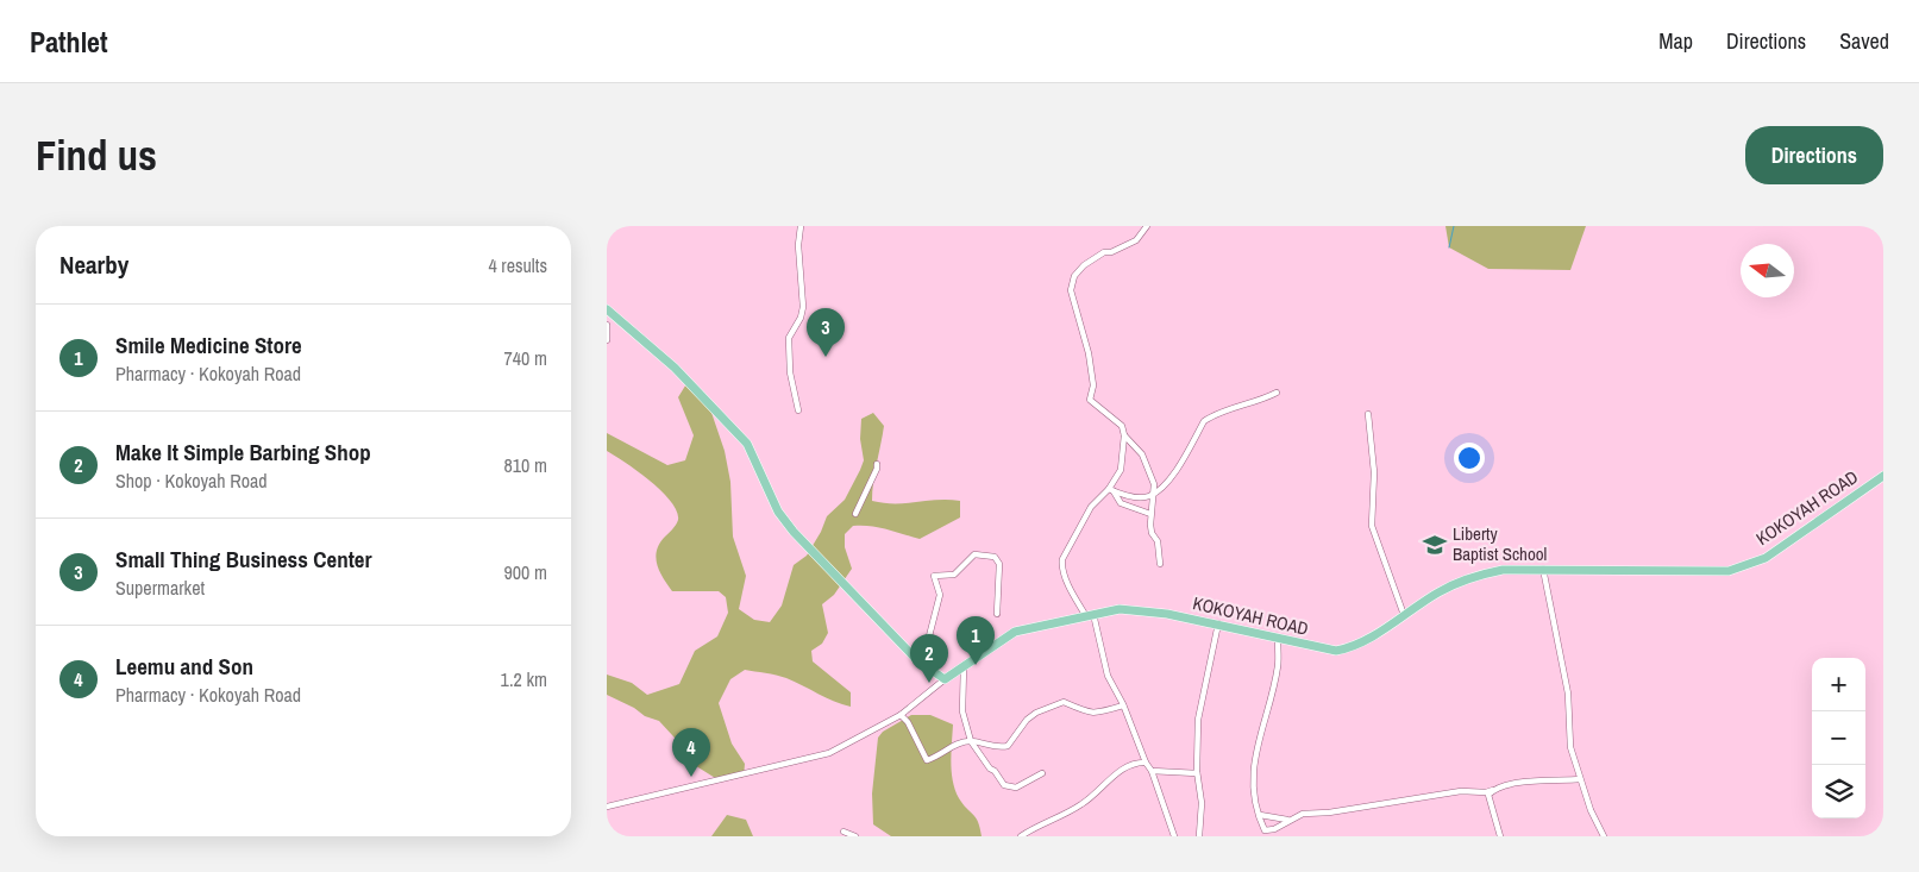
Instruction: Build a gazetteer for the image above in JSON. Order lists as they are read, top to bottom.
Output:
{
  "streets": {
    "main road": ["KOKOYAH ROAD"]
  },
  "places": {
    "school or university": ["Liberty Baptist School"]
  },
  "north": "left",
  "page": {
    "header": "Pathlet",
    "nav": ["Map", "Directions", "Saved"],
    "buttons": "Directions",
    "title": "Find us",
    "heading": ["Nearby", "4 results"],
    "list": [
      {
        "mark": "1",
        "name": "Smile Medicine Store",
        "note": "Pharmacy · Kokoyah Road",
        "value": "740 m"
      },
      {
        "mark": "2",
        "name": "Make It Simple Barbing Shop",
        "note": "Shop · Kokoyah Road",
        "value": "810 m"
      },
      {
        "mark": "3",
        "name": "Small Thing Business Center",
        "note": "Supermarket",
        "value": "900 m"
      },
      {
        "mark": "4",
        "name": "Leemu and Son",
        "note": "Pharmacy · Kokoyah Road",
        "value": "1.2 km"
      }
    ],
    "pins": [
      "3",
      "1",
      "2",
      "4"
    ],
    "map_buttons": ["+", "−"]
  }
}
